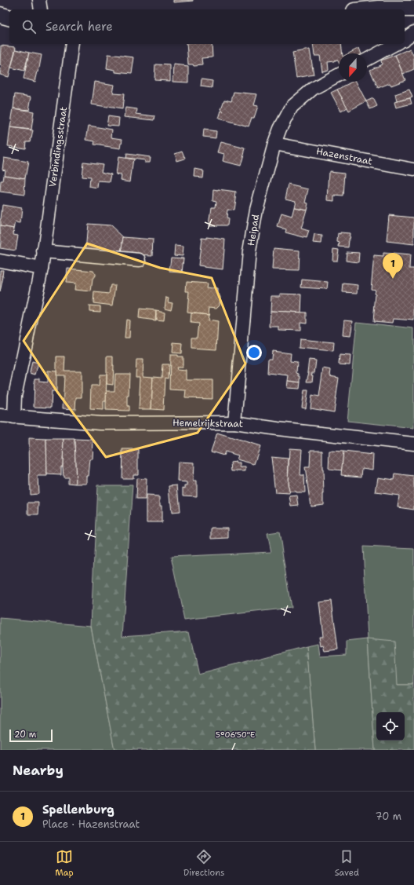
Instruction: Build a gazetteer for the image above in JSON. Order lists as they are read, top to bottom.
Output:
{
  "streets": {
    "street": [
      "Verbindingsstraat",
      "Hazenstraat",
      "Heipad",
      "Hemelrijkstraat"
    ]
  },
  "crossings": [
    ["Verbindingsstraat", "Hemelrijkstraat"],
    ["Hazenstraat", "Heipad"],
    ["Heipad", "Hemelrijkstraat"]
  ],
  "scale_bar": "20 m",
  "north": "bottom",
  "page": {
    "search": "Search here",
    "pins": "1",
    "scale": "20 m",
    "heading": "Nearby",
    "list": [
      {
        "mark": "1",
        "name": "Spellenburg",
        "note": "Place · Hazenstraat",
        "value": "70 m"
      }
    ],
    "nav": ["Map", "Directions", "Saved"]
  },
  "coordinates": ["5°06'50\"E"]
}
